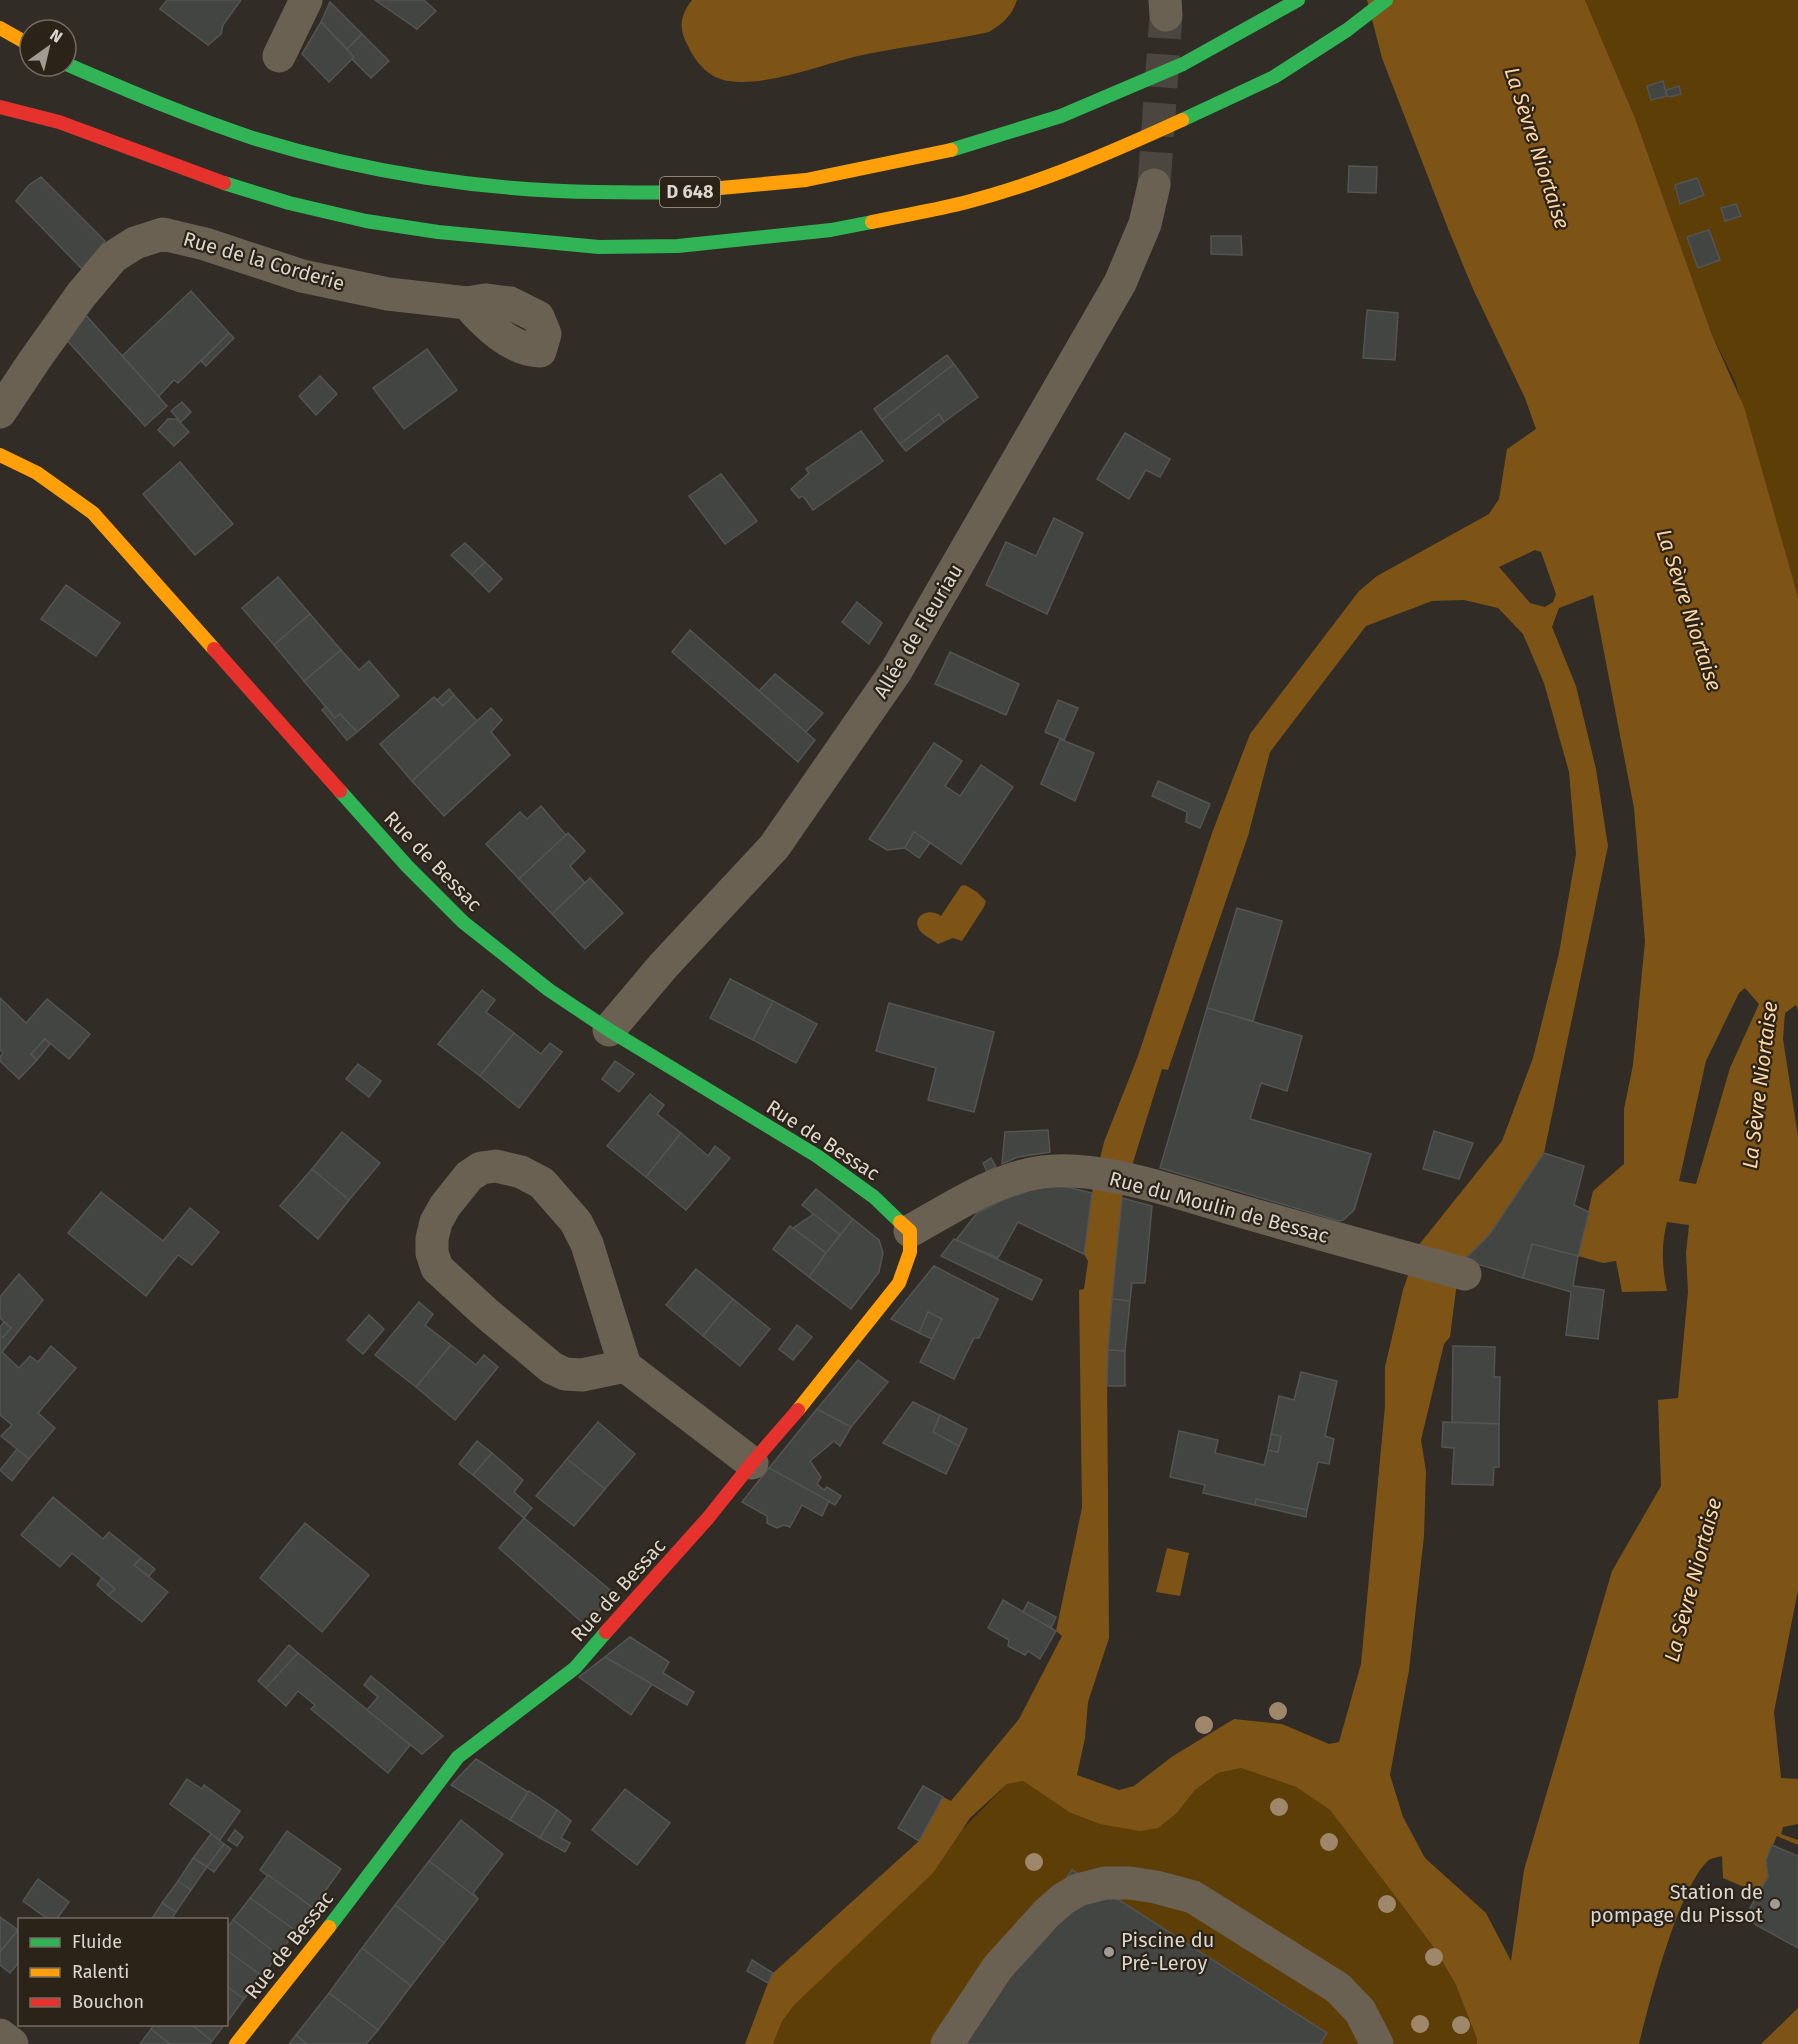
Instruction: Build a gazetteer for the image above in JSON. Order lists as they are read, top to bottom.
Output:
{
  "streets": {
    "main road": ["D 648", "Rue de Bessac"],
    "street": ["Rue de la Corderie", "Allée de Fleuriau", "Rue du Moulin de Bessac"]
  },
  "crossings": [
    ["Allée de Fleuriau", "Rue de Bessac"],
    ["Rue de Bessac", "Rue du Moulin de Bessac"]
  ],
  "water": ["La Sèvre Niortaise"],
  "places": ["Station de pompage du Pissot", "Piscine du Pré-Leroy"],
  "legend": ["Fluide", "Ralenti", "Bouchon"],
  "north": "top right"
}
